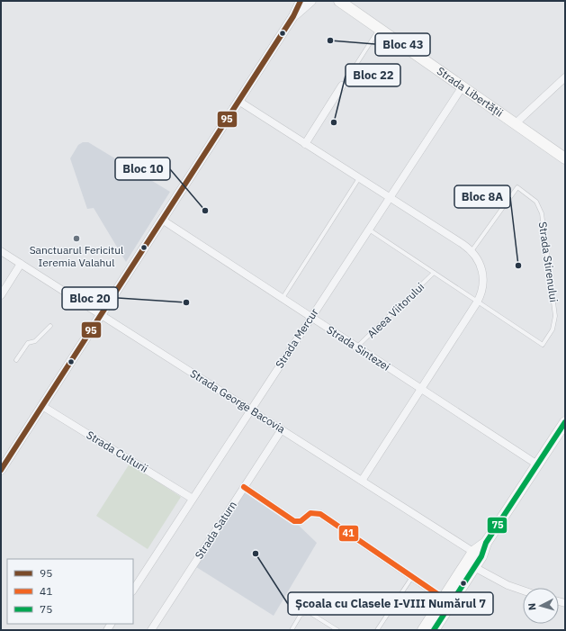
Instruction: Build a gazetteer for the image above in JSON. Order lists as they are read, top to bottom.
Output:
{
  "streets": {
    "main road": ["Strada Libertății"],
    "street": [
      "Strada Mercur",
      "Strada Sintezei",
      "Strada George Bacovia",
      "Strada Culturii",
      "Strada Saturn"
    ],
    "lane": ["Strada Stirenului", "Aleea Viitorului"]
  },
  "crossings": [
    ["Strada Libertății", "Strada Mercur"],
    ["Aleea Viitorului", "Strada Sintezei"],
    ["Strada Mercur", "Strada Sintezei"],
    ["Strada Mercur", "Strada George Bacovia"],
    ["Strada Mercur", "Strada Culturii"],
    ["Strada George Bacovia", "Strada Saturn"]
  ],
  "places": [
    "Bloc 43",
    "Bloc 22",
    "Bloc 10",
    "Sanctuarul Fericitul Ieremia Valahul",
    "Bloc 8A",
    "Bloc 20",
    "Școala cu Clasele I-VIII Numărul 7"
  ],
  "lines": ["transit line 95", "transit line 75", "transit line 41"],
  "legend": ["95", "41", "75"],
  "north": "left"
}
